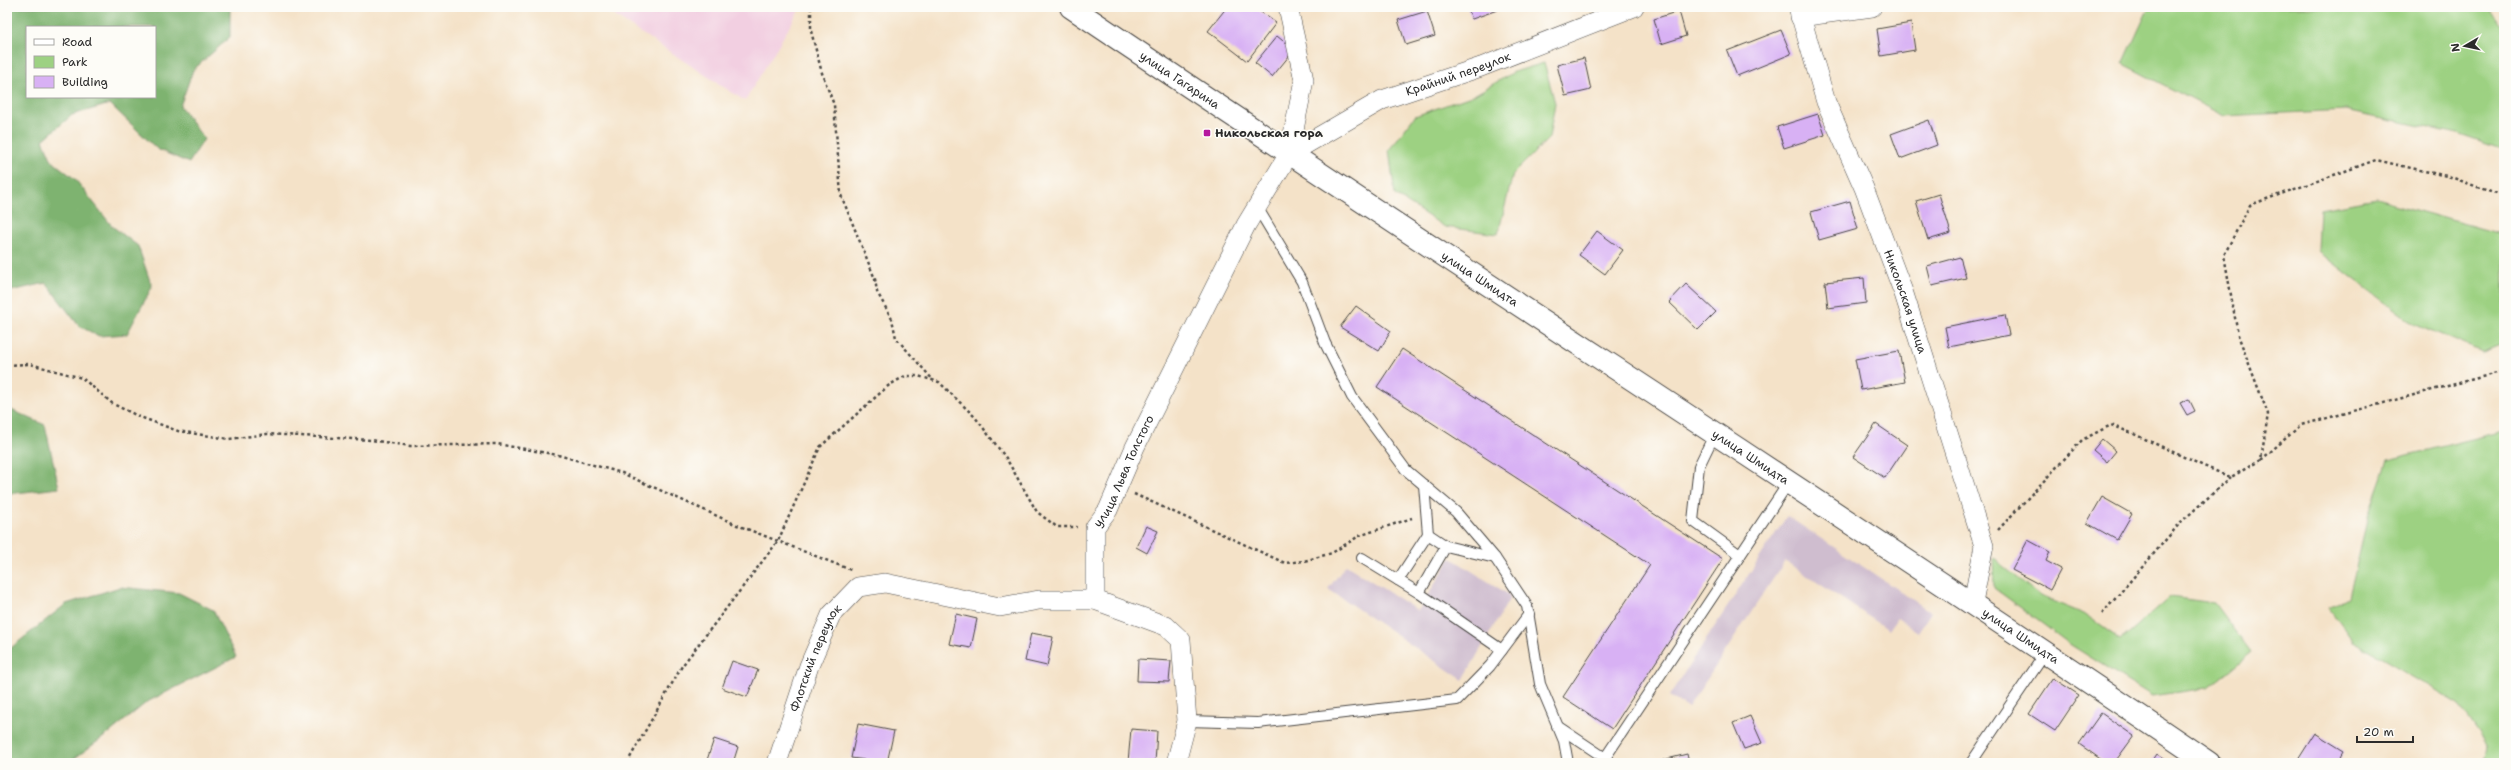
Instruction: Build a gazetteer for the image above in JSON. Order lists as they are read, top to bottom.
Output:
{
  "streets": {
    "main road": ["улица Гагарина", "улица Шмидта"],
    "street": [
      "Крайний переулок",
      "Никольская улица",
      "улица Льва Толстого",
      "Флотский переулок"
    ]
  },
  "crossings": [
    ["Крайний переулок", "улица Гагарина"],
    ["Крайний переулок", "улица Шмидта"],
    ["Крайний переулок", "улица Льва Толстого"],
    ["улица Гагарина", "улица Шмидта"],
    ["улица Гагарина", "улица Льва Толстого"],
    ["улица Шмидта", "Никольская улица"],
    ["улица Шмидта", "улица Льва Толстого"],
    ["улица Льва Толстого", "Флотский переулок"]
  ],
  "places": {
    "transit": ["Никольская гора"]
  },
  "legend": ["Road", "Park", "Building"],
  "scale_bar": "20 m",
  "north": "left"
}
